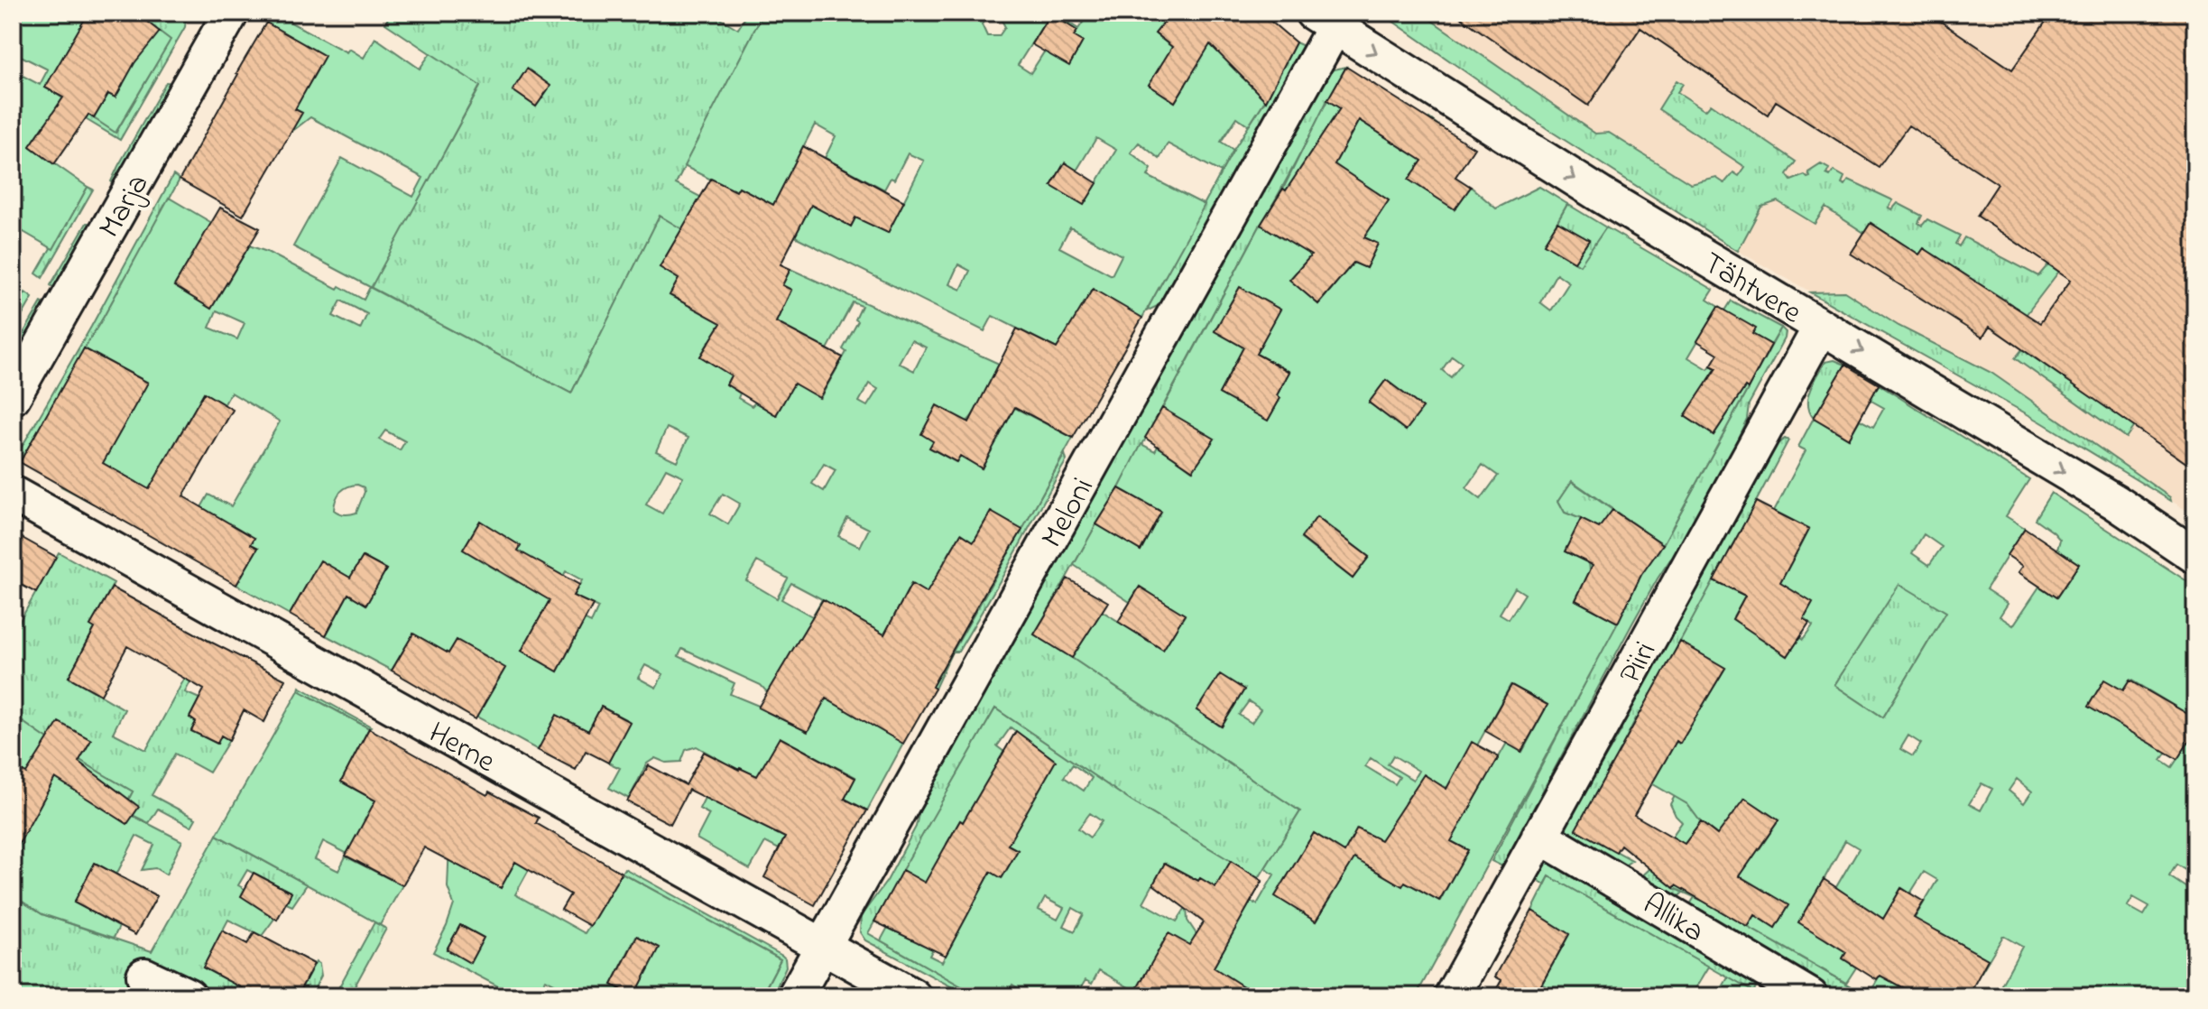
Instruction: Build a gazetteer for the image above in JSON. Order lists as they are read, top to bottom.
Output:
{
  "streets": {
    "street": [
      "Marja",
      "Tähtvere",
      "Meloni",
      "Piiri",
      "Herne",
      "Allika"
    ]
  },
  "crossings": [
    ["Tähtvere", "Meloni"],
    ["Tähtvere", "Piiri"],
    ["Meloni", "Herne"],
    ["Piiri", "Allika"]
  ],
  "one_way": ["Tähtvere"]
}
